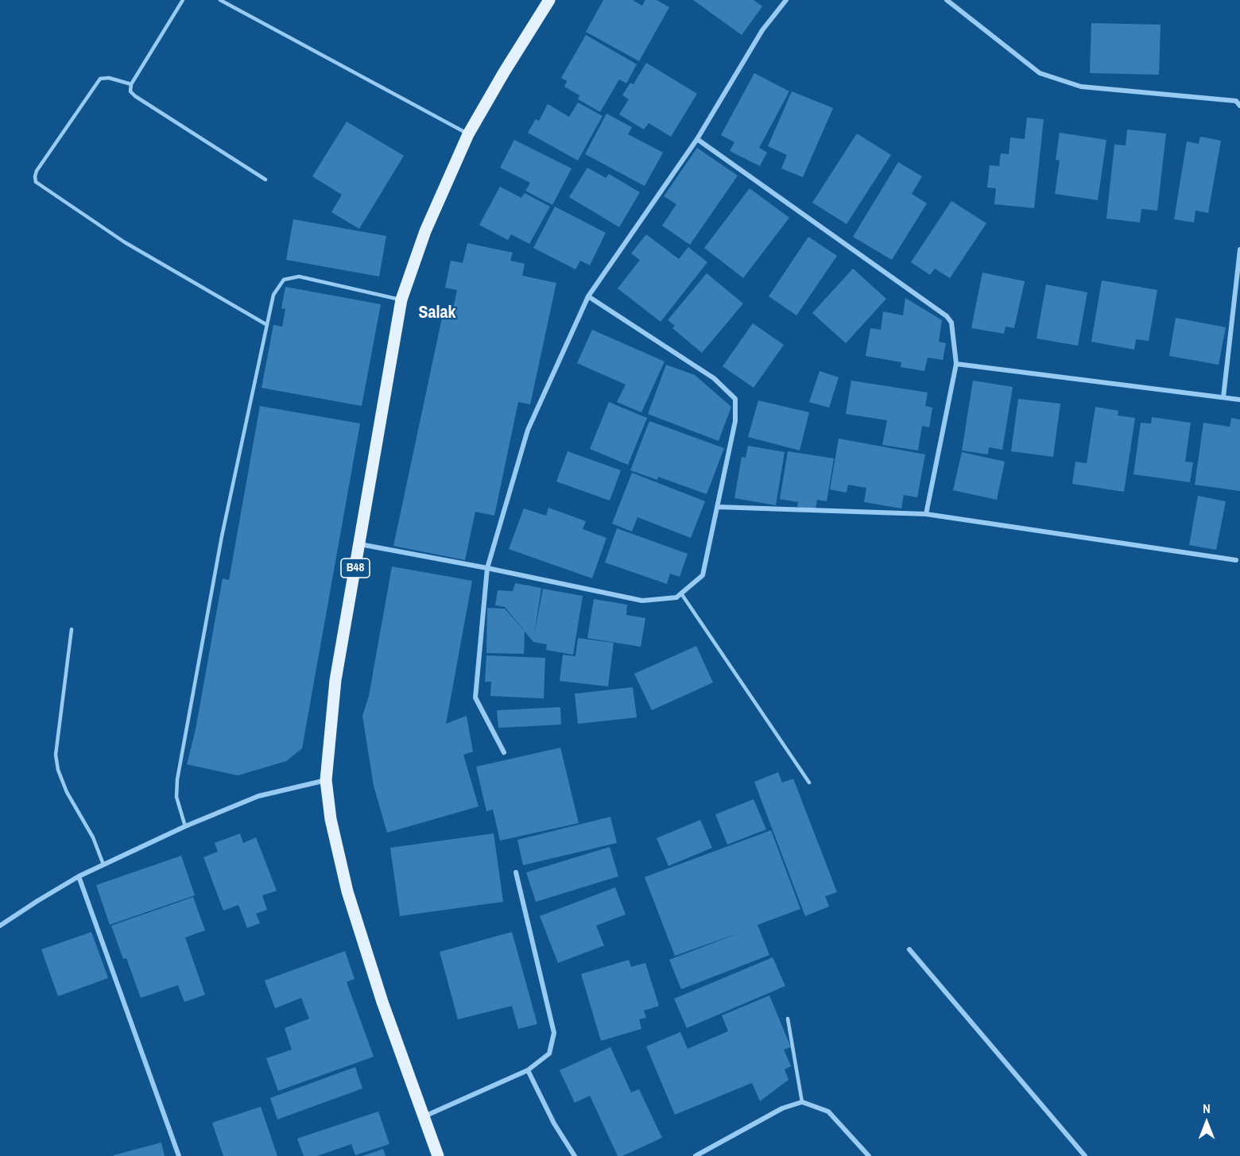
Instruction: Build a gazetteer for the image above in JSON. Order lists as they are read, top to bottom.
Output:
{
  "streets": {
    "main road": ["B48"]
  },
  "districts": ["Salak"],
  "north": "top"
}
